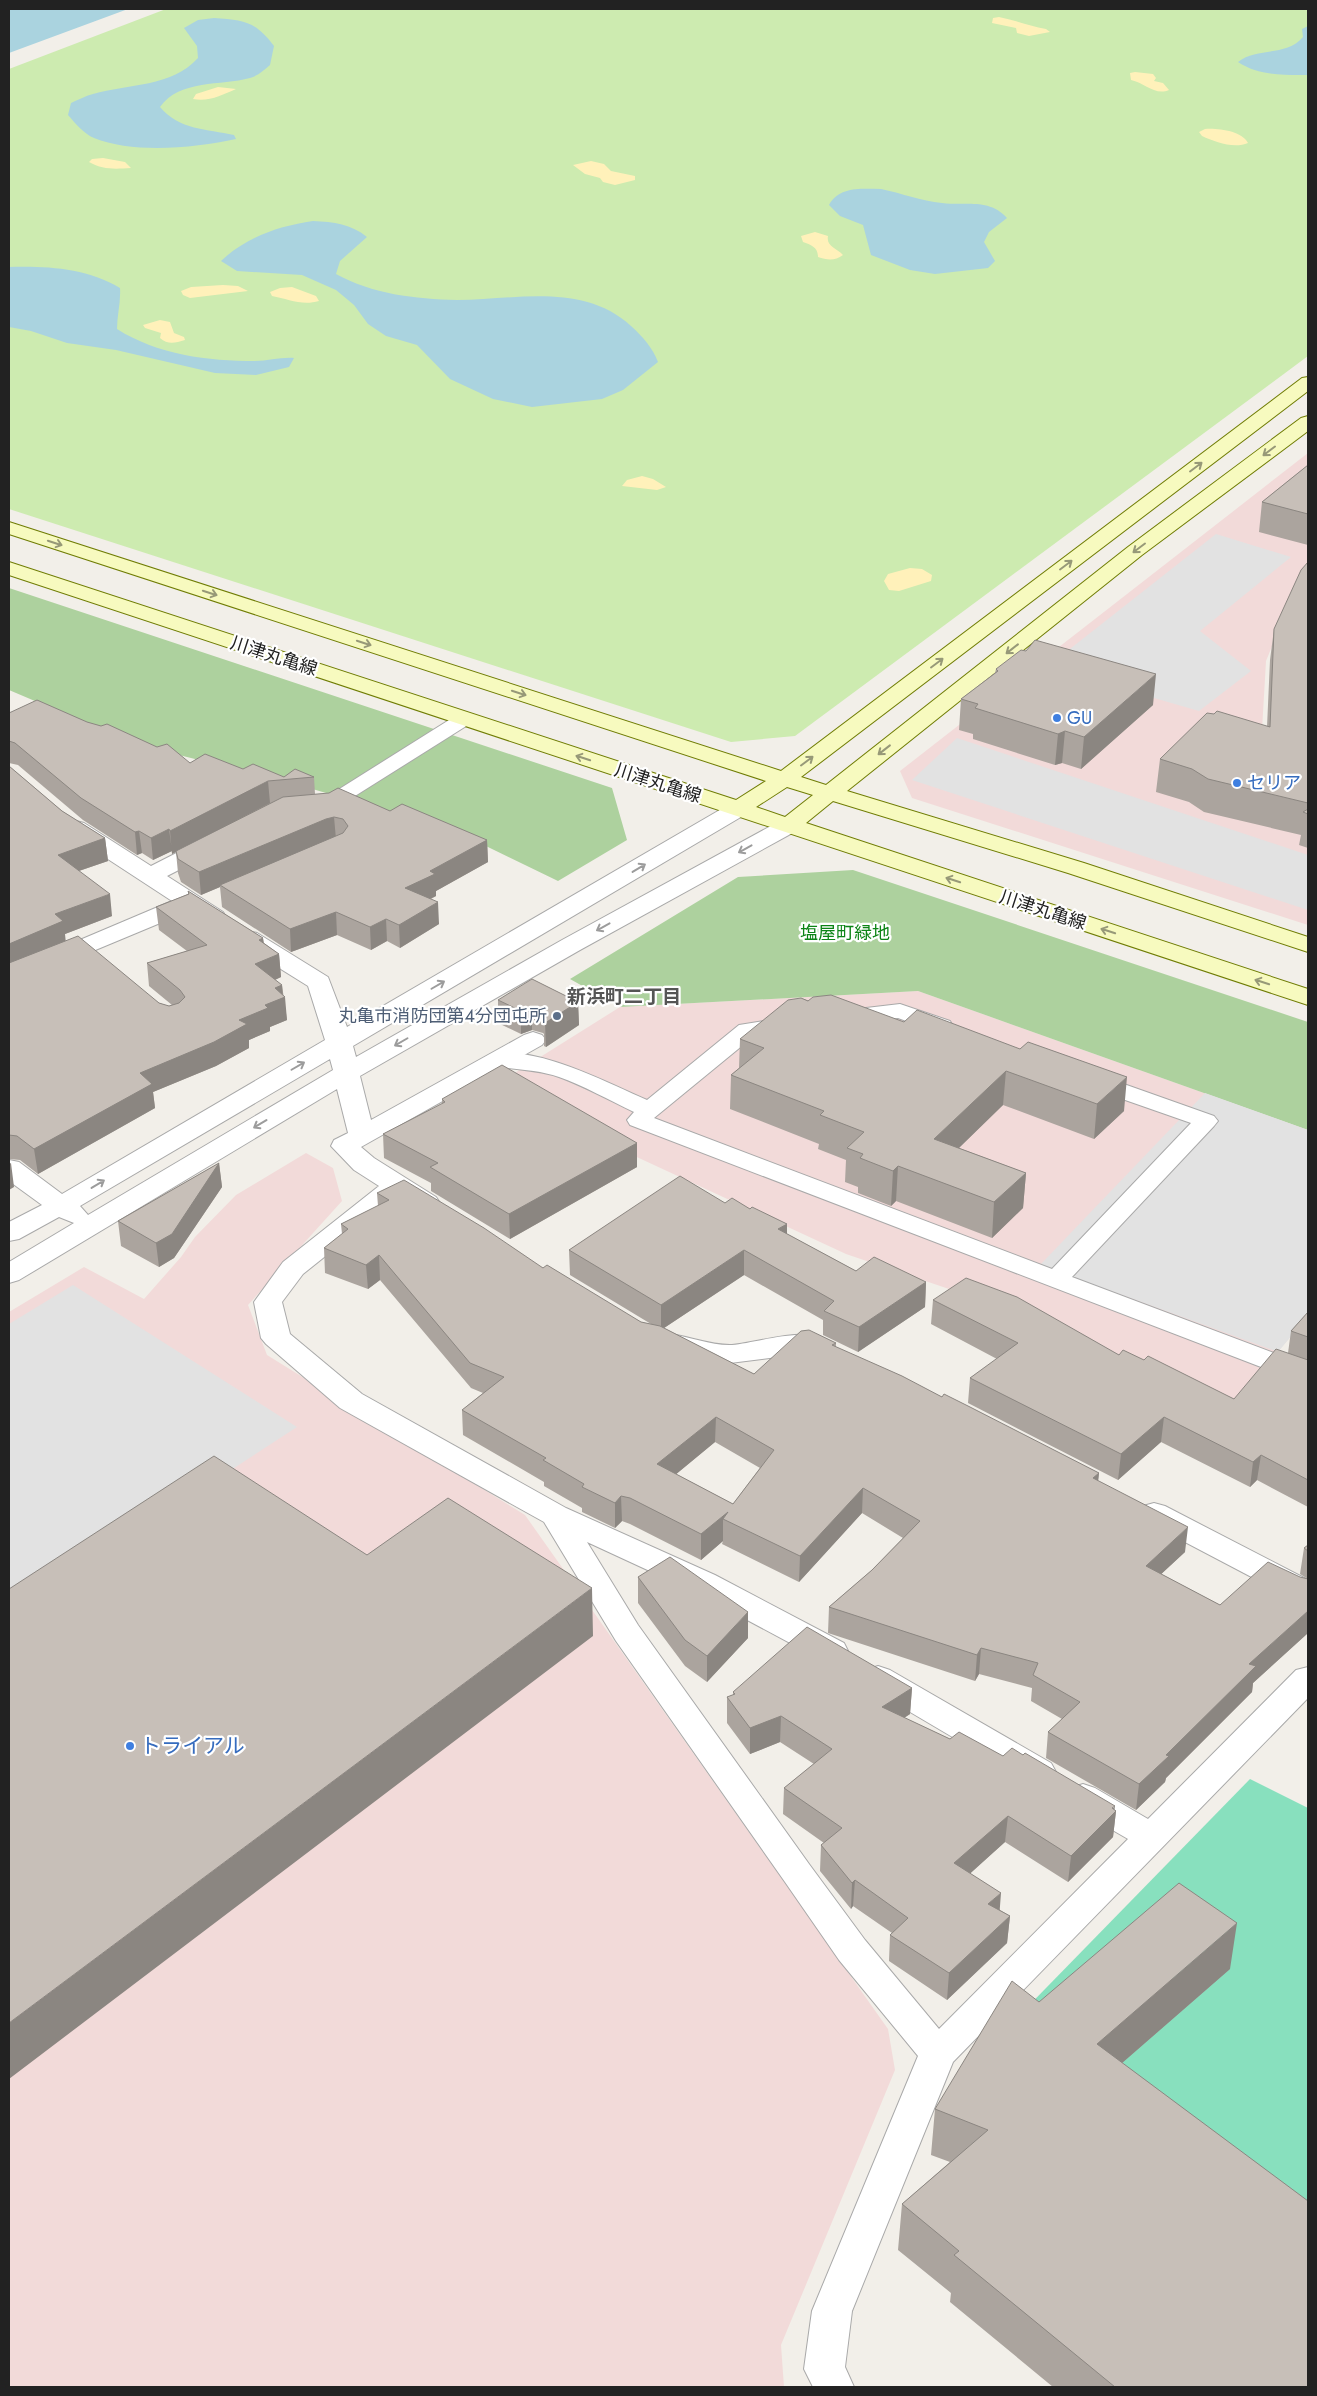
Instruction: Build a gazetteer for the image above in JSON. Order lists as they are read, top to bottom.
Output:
{
  "streets": {
    "main road": ["川津丸亀線"]
  },
  "districts": ["新浜町二丁目"],
  "parks": ["塩屋町緑地"],
  "places": [
    "GU",
    "セリア",
    "丸亀市消防団第４分団屯所",
    "トライアル"
  ]
}
